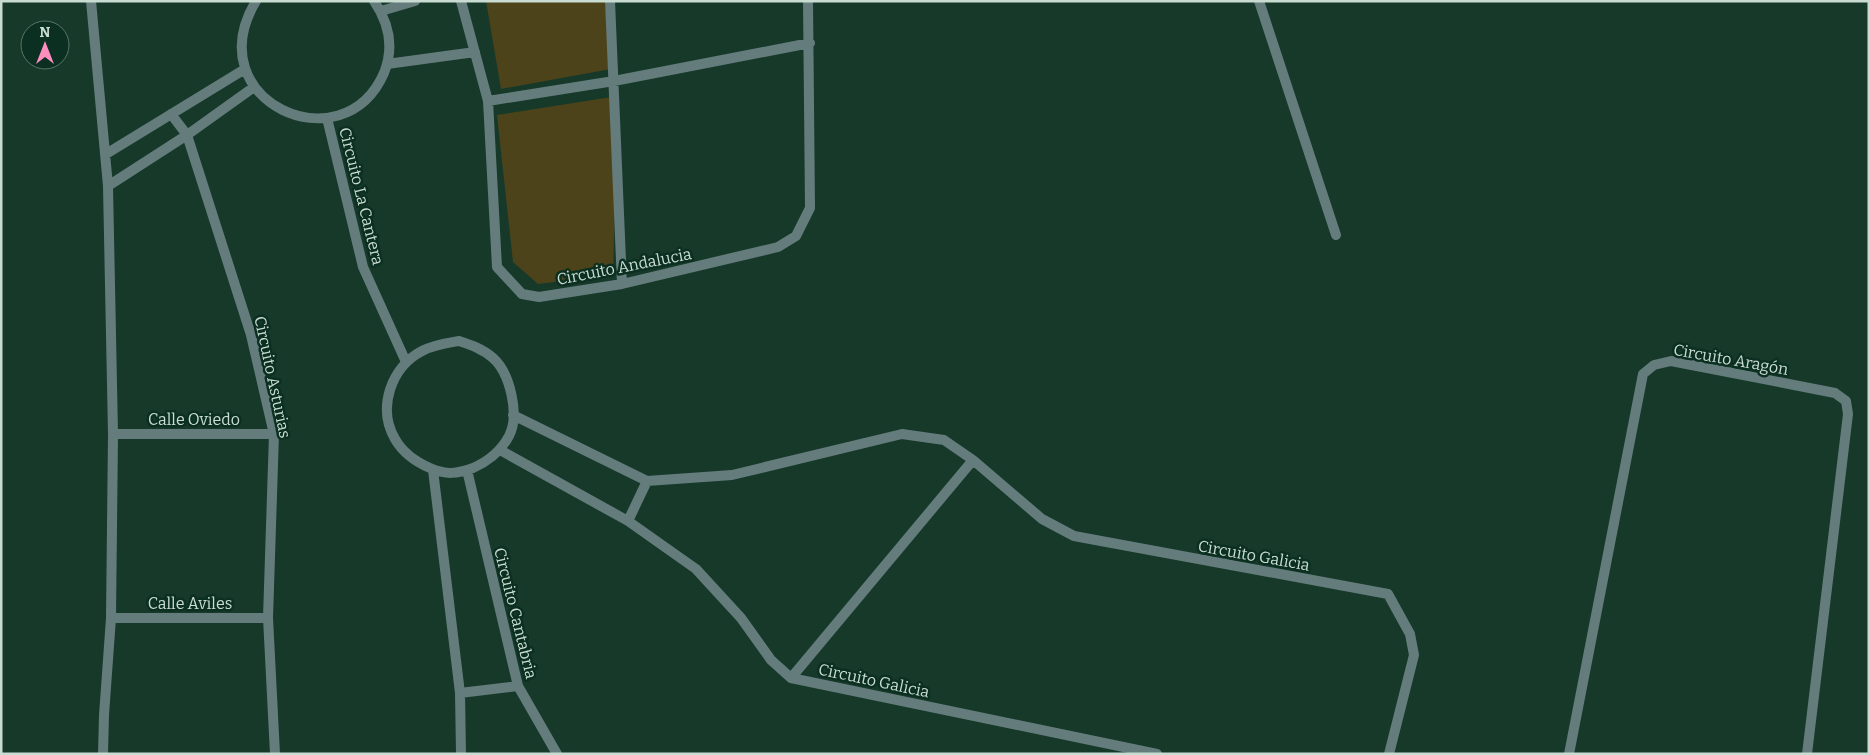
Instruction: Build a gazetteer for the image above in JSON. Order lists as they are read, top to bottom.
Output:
{
  "streets": {
    "street": [
      "Circuito La Cantera",
      "Circuito Andalucia",
      "Circuito Aragón",
      "Circuito Asturias",
      "Calle Oviedo",
      "Circuito Galicia",
      "Calle Aviles",
      "Circuito Cantabria"
    ]
  },
  "crossings": [
    ["Circuito La Cantera", "Circuito Galicia"],
    ["Circuito La Cantera", "Circuito Cantabria"],
    ["Circuito Asturias", "Calle Oviedo"],
    ["Circuito Asturias", "Calle Aviles"],
    ["Circuito Galicia", "Circuito Cantabria"]
  ],
  "north": "top"
}
